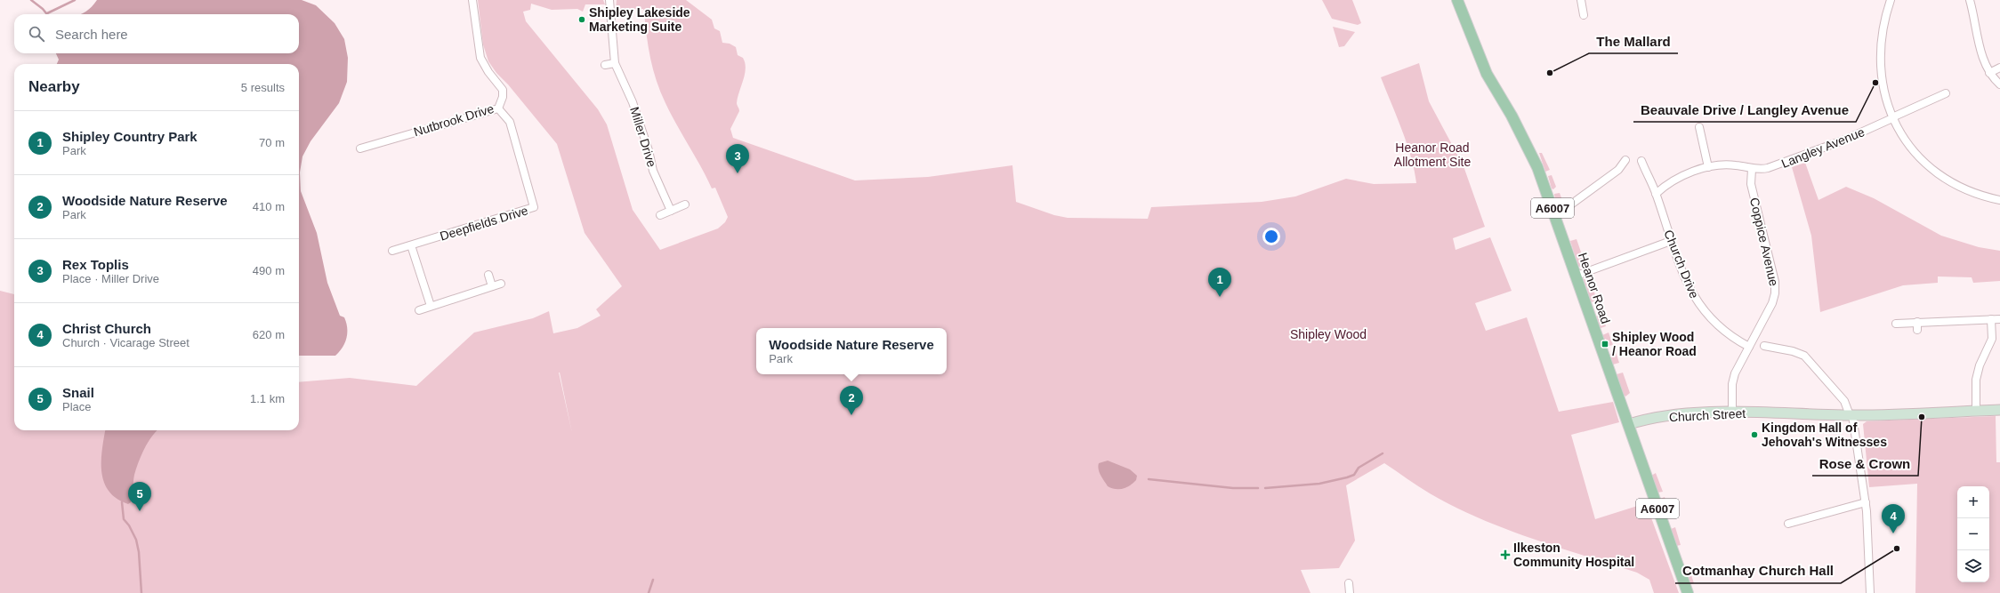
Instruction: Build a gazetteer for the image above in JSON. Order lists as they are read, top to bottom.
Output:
{
  "streets": {
    "main road": ["A6007", "Heanor Road"],
    "street": [
      "Nutbrook Drive",
      "Miller Drive",
      "Langley Avenue",
      "Deepfields Drive",
      "Coppice Avenue",
      "Church Drive",
      "Church Street"
    ]
  },
  "crossings": [
    ["Nutbrook Drive", "Deepfields Drive"],
    ["Langley Avenue", "Coppice Avenue"],
    ["Coppice Avenue", "Church Drive"],
    ["Coppice Avenue", "Church Street"],
    ["Heanor Road", "Church Street"]
  ],
  "parks": ["Heanor Road Allotment Site", "Shipley Wood"],
  "places": {
    "other": [
      "Shipley Lakeside Marketing Suite",
      "The Mallard",
      "Beauvale Drive / Langley Avenue",
      "Rose & Crown",
      "Kingdom Hall of Jehovah's Witnesses",
      "Cotmanhay Church Hall"
    ],
    "transit": ["Shipley Wood / Heanor Road"],
    "health": ["Ilkeston Community Hospital"]
  },
  "page": {
    "search": "Search here",
    "heading": ["Nearby", "5 results"],
    "list": [
      {
        "mark": "1",
        "name": "Shipley Country Park",
        "note": "Park",
        "value": "70 m"
      },
      {
        "mark": "2",
        "name": "Woodside Nature Reserve",
        "note": "Park",
        "value": "410 m"
      },
      {
        "mark": "3",
        "name": "Rex Toplis",
        "note": "Place · Miller Drive",
        "value": "490 m"
      },
      {
        "mark": "4",
        "name": "Christ Church",
        "note": "Church · Vicarage Street",
        "value": "620 m"
      },
      {
        "mark": "5",
        "name": "Snail",
        "note": "Place",
        "value": "1.1 km"
      }
    ],
    "pins": [
      "3",
      "1",
      "2",
      "5",
      "4"
    ],
    "popup": ["Woodside Nature Reserve", "Park"],
    "map_buttons": ["+", "−"]
  }
}
